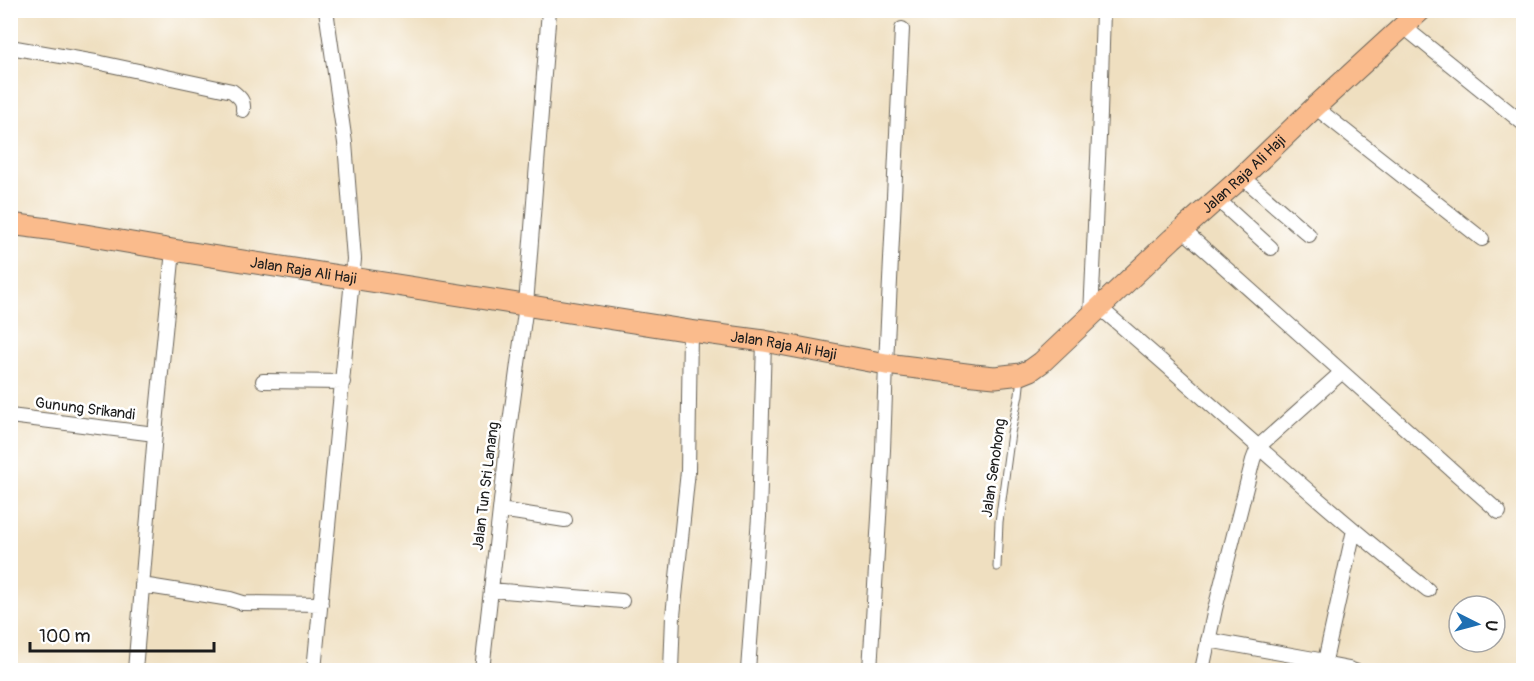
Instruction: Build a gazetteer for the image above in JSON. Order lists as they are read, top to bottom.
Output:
{
  "streets": {
    "main road": ["Jalan Raja Ali Haji"],
    "street": ["Gunung Srikandi", "Jalan Tun Sri Lanang"],
    "lane": ["Jalan Senohong"]
  },
  "crossings": [
    ["Jalan Raja Ali Haji", "Jalan Senohong"],
    ["Jalan Raja Ali Haji", "Jalan Tun Sri Lanang"]
  ],
  "scale_bar": "100 m",
  "north": "right"
}
